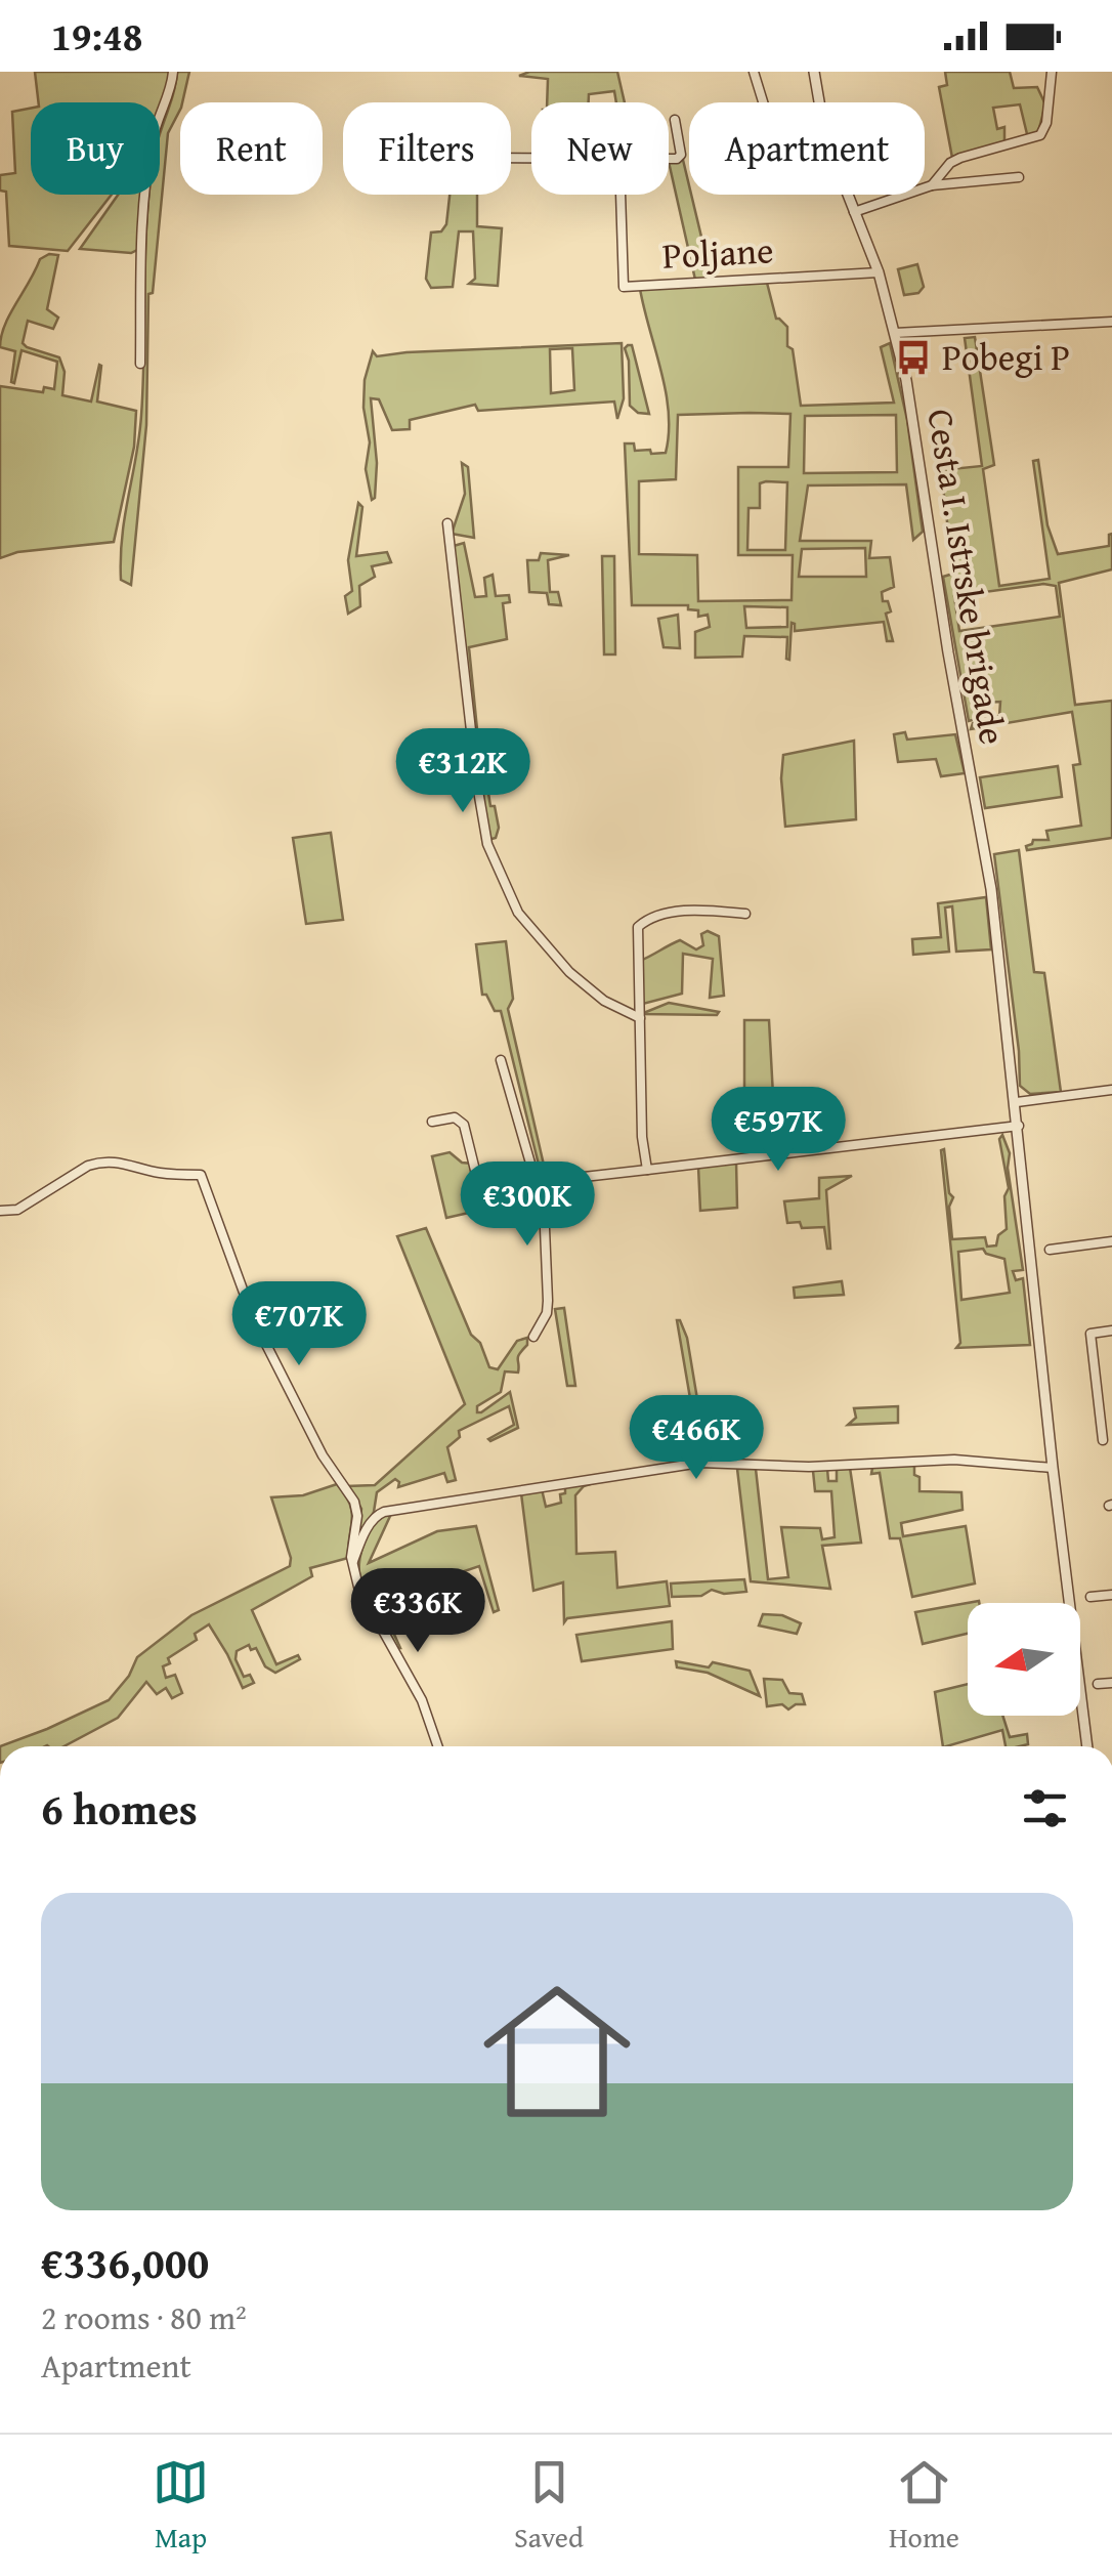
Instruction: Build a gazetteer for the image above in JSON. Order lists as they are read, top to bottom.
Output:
{
  "streets": {
    "street": ["Poljane", "Cesta I. Istrske brigade"]
  },
  "crossings": [
    ["Poljane", "Cesta I. Istrske brigade"]
  ],
  "places": {
    "bus stop": ["Pobegi P"]
  },
  "north": "left",
  "page": {
    "status": "19:48",
    "chip": [
      "Buy",
      "Rent",
      "Filters",
      "New",
      "Apartment"
    ],
    "price": [
      "€312K",
      "€597K",
      "€300K",
      "€707K",
      "€466K",
      "€336K"
    ],
    "heading": "6 homes",
    "list": [
      {
        "name": "€336,000",
        "note": "2 rooms · 80 m² · Apartment"
      }
    ],
    "tabs": ["Map", "Saved", "Home"]
  }
}
